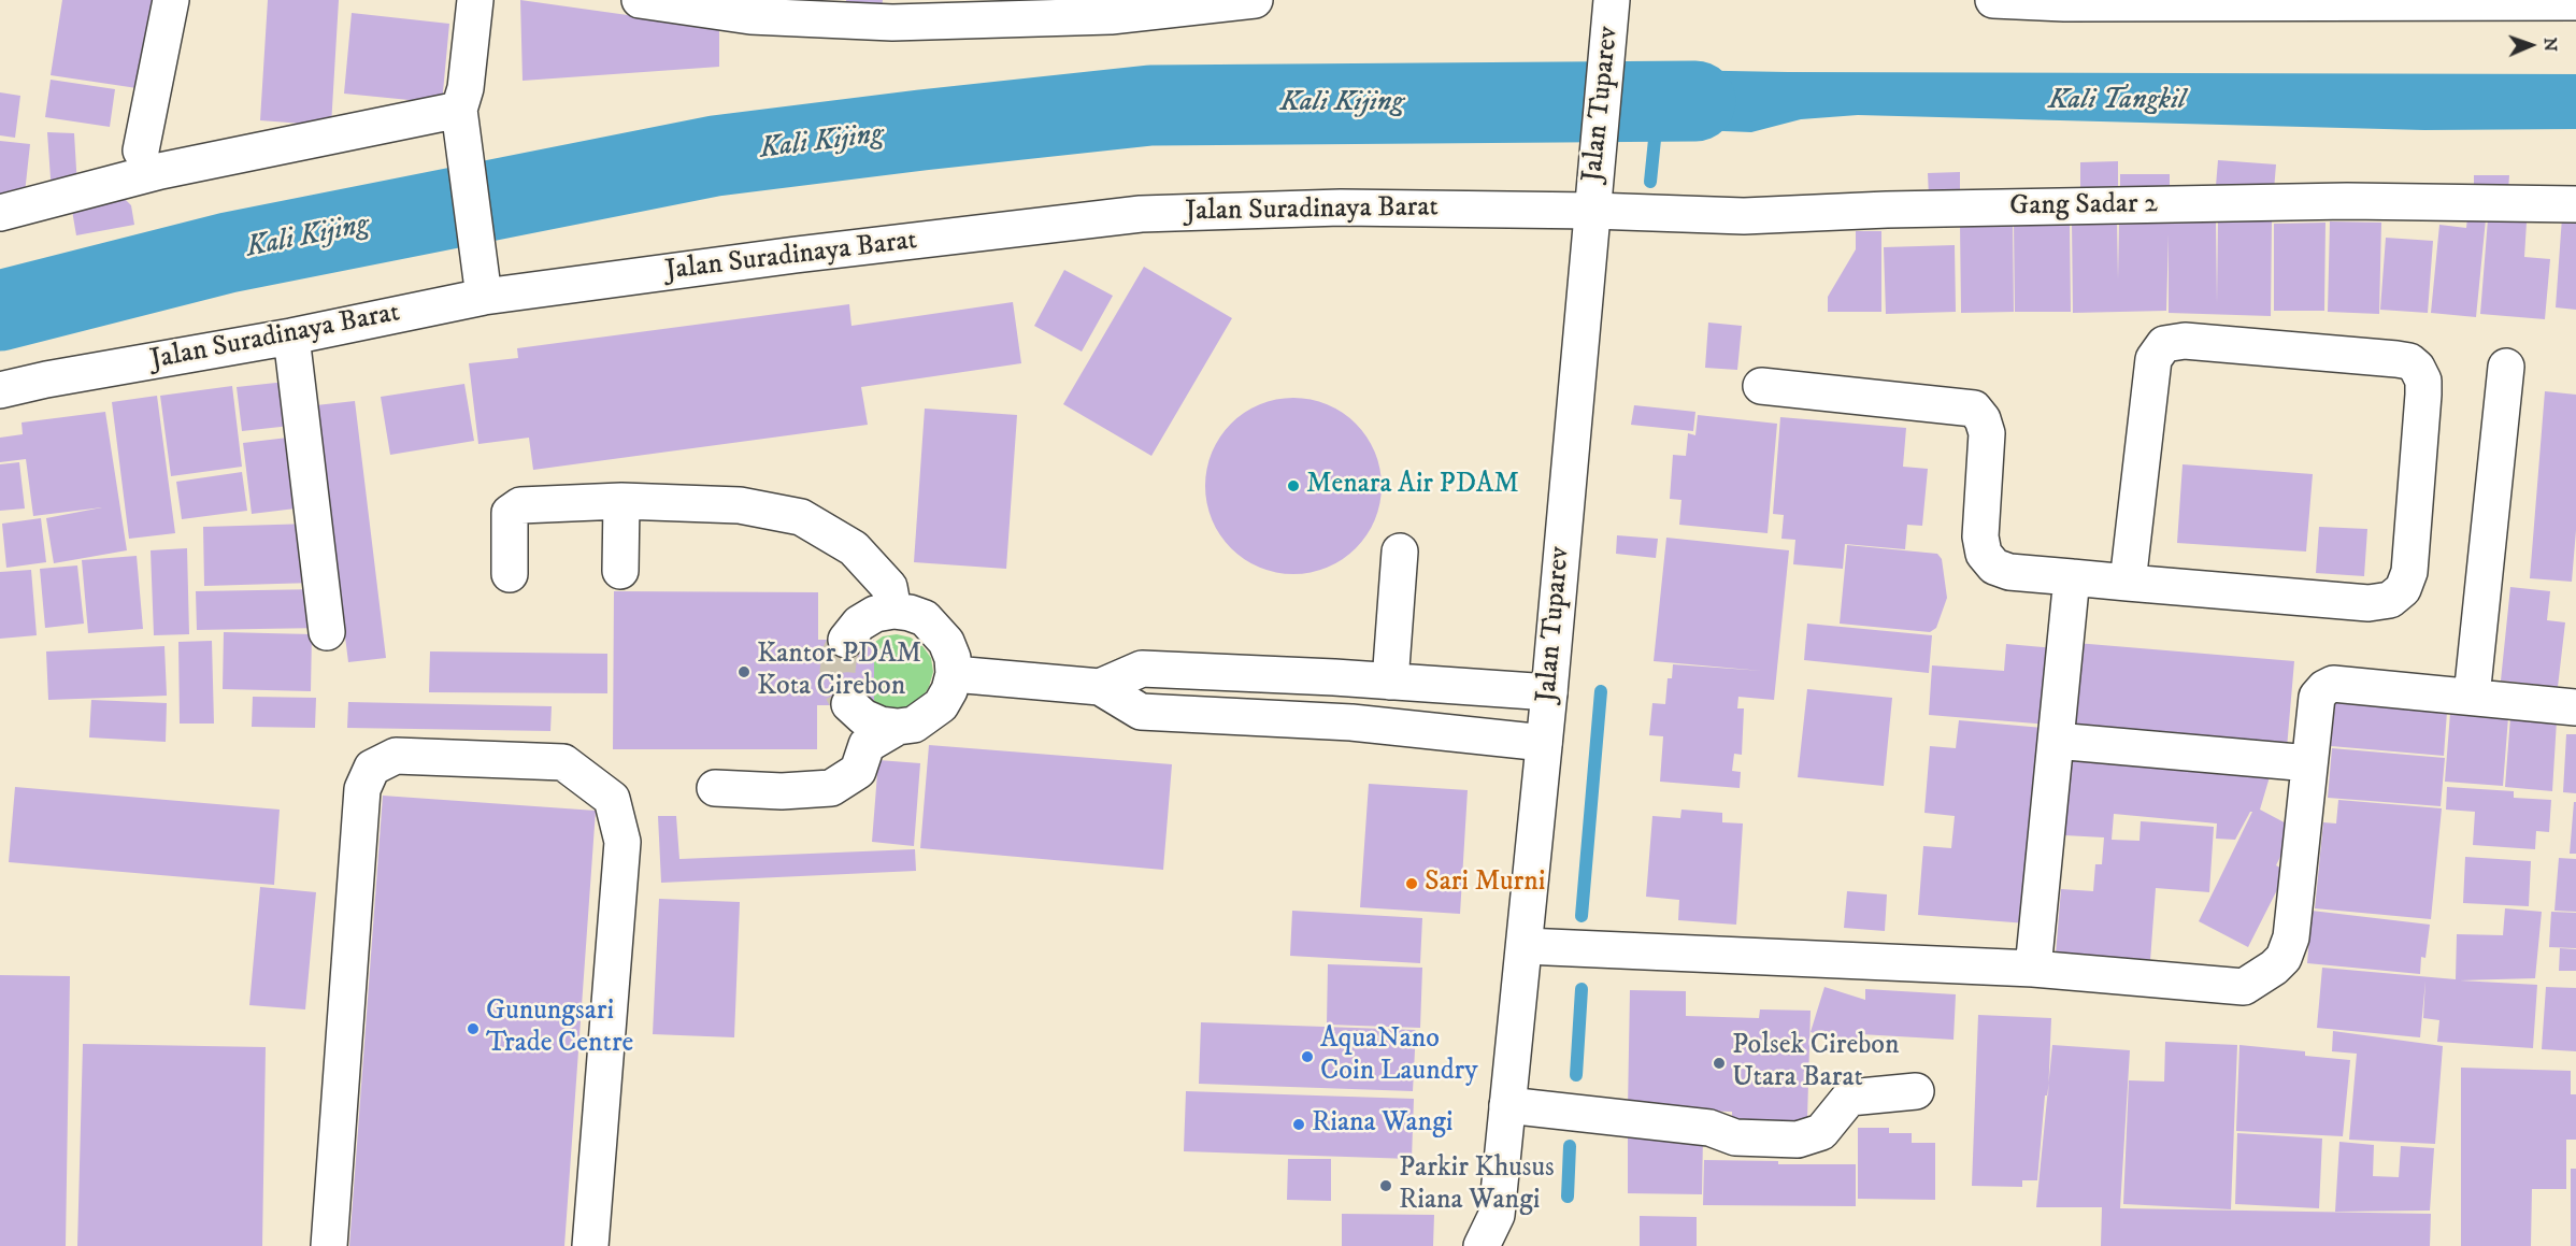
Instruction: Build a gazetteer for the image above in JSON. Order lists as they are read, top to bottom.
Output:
{
  "streets": {
    "street": ["Jalan Tuparev", "Gang Sadar 2", "Jalan Suradinaya Barat"]
  },
  "crossings": [
    ["Jalan Tuparev", "Gang Sadar 2"],
    ["Jalan Tuparev", "Jalan Suradinaya Barat"],
    ["Gang Sadar 2", "Jalan Suradinaya Barat"]
  ],
  "water": ["Kali Tangkil", "Kali Kijing"],
  "places": [
    "Menara Air PDAM",
    "Kantor PDAM Kota Cirebon",
    "Sari Murni",
    "Gunungsari Trade Centre",
    "AquaNano Coin Laundry",
    "Polsek Cirebon Utara Barat",
    "Riana Wangi",
    "Parkir Khusus Riana Wangi"
  ],
  "north": "right"
}
